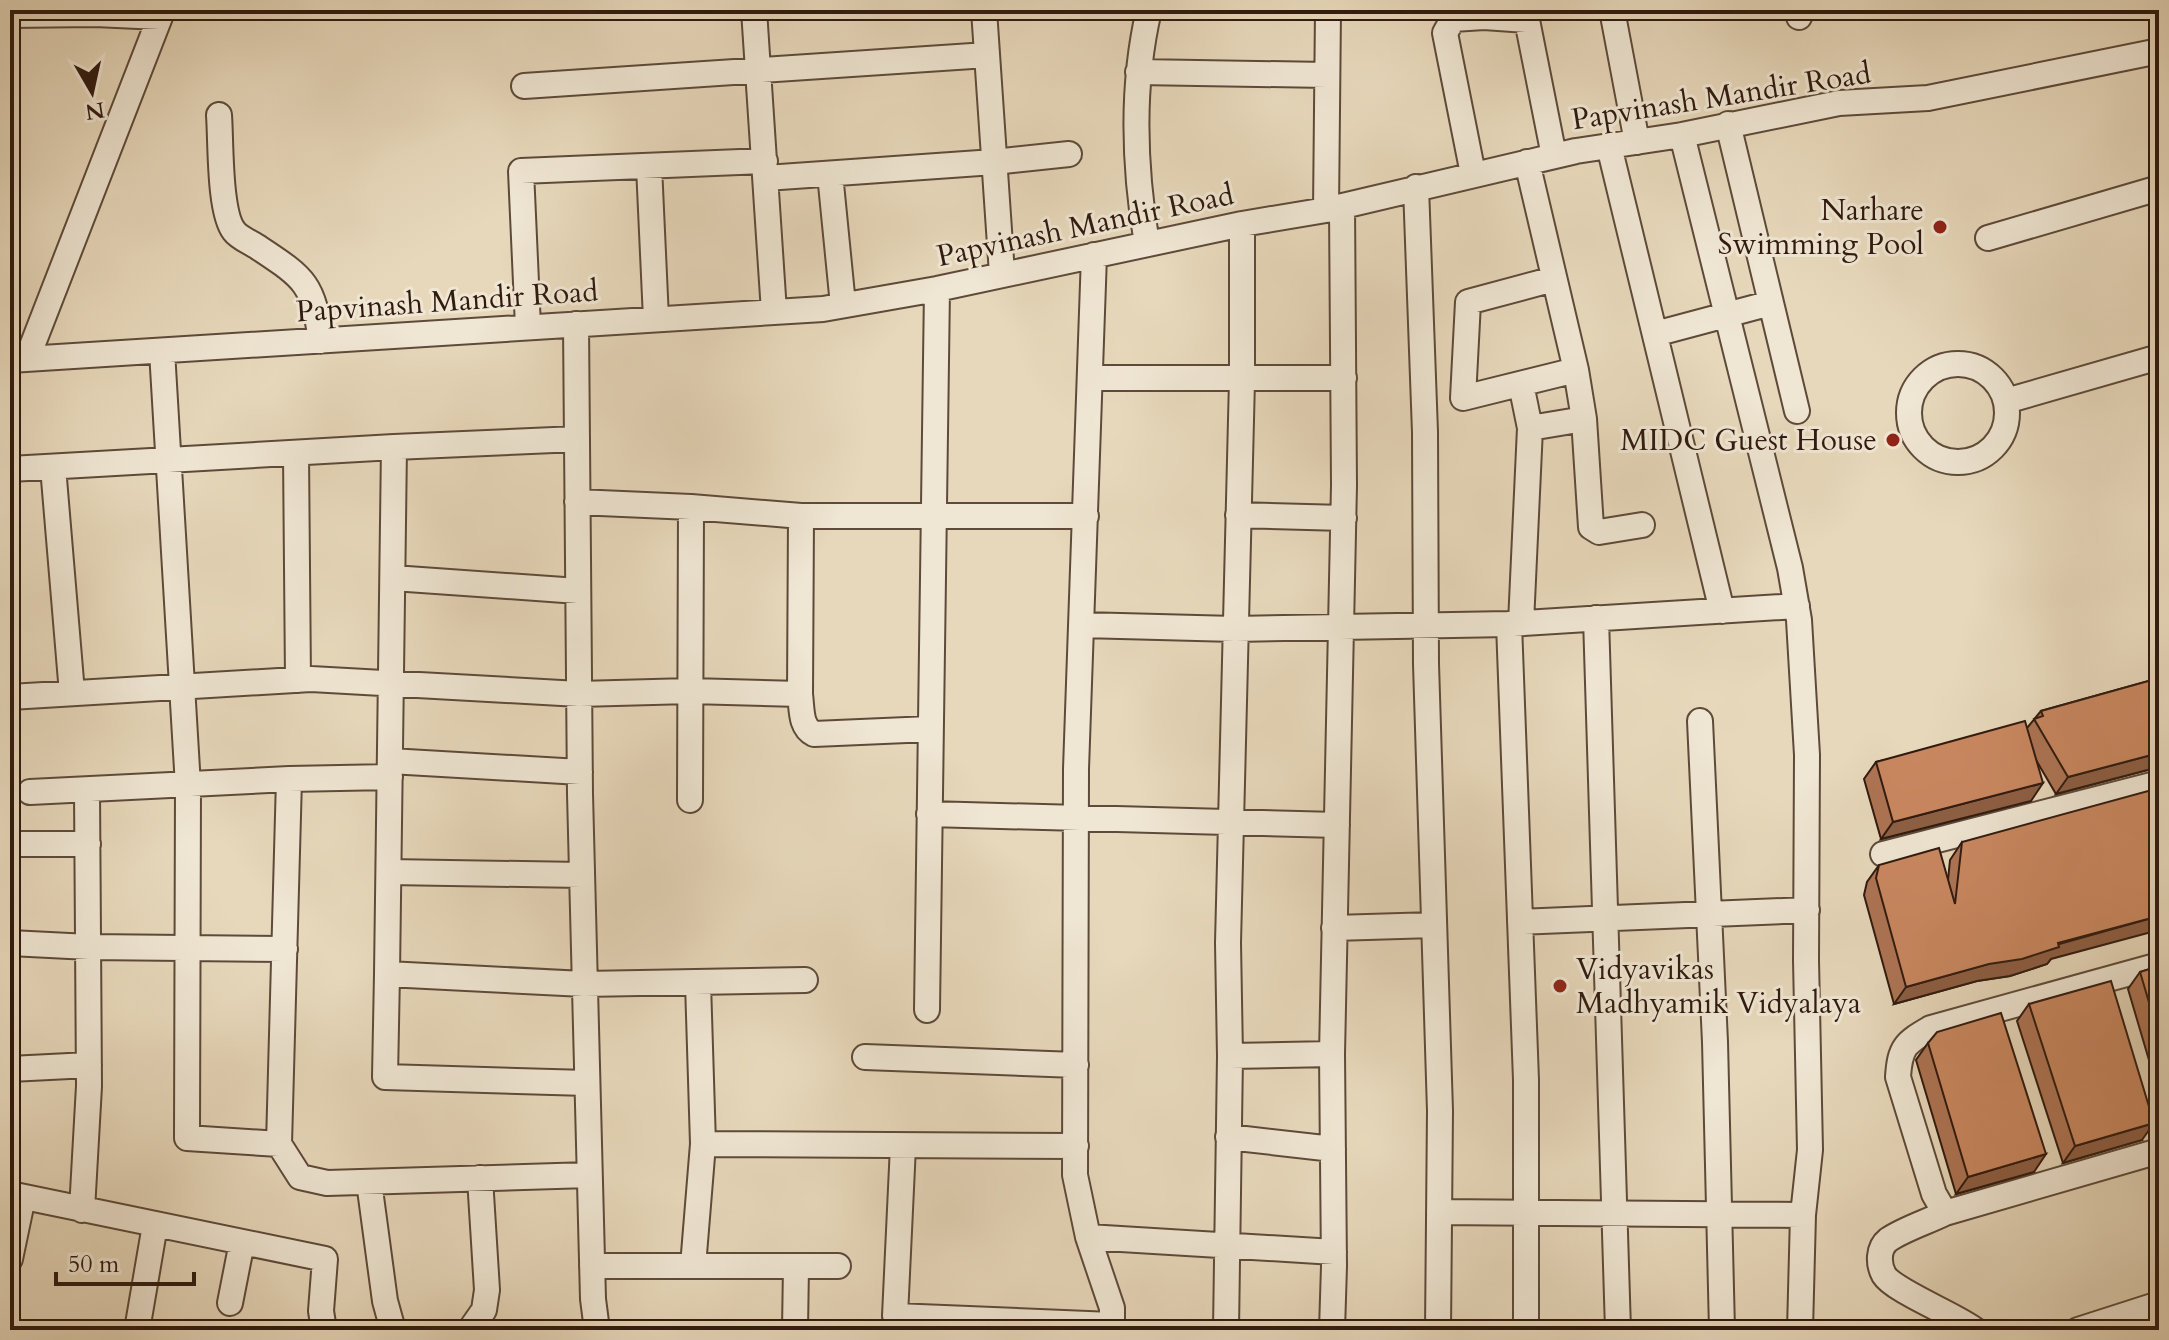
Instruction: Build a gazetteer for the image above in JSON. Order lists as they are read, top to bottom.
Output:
{
  "streets": {
    "street": ["Papvinash Mandir Road"]
  },
  "places": ["Narhare Swimming Pool", "MIDC Guest House", "Vidyavikas Madhyamik Vidyalaya"],
  "scale_bar": "50 m",
  "north": "bottom"
}
